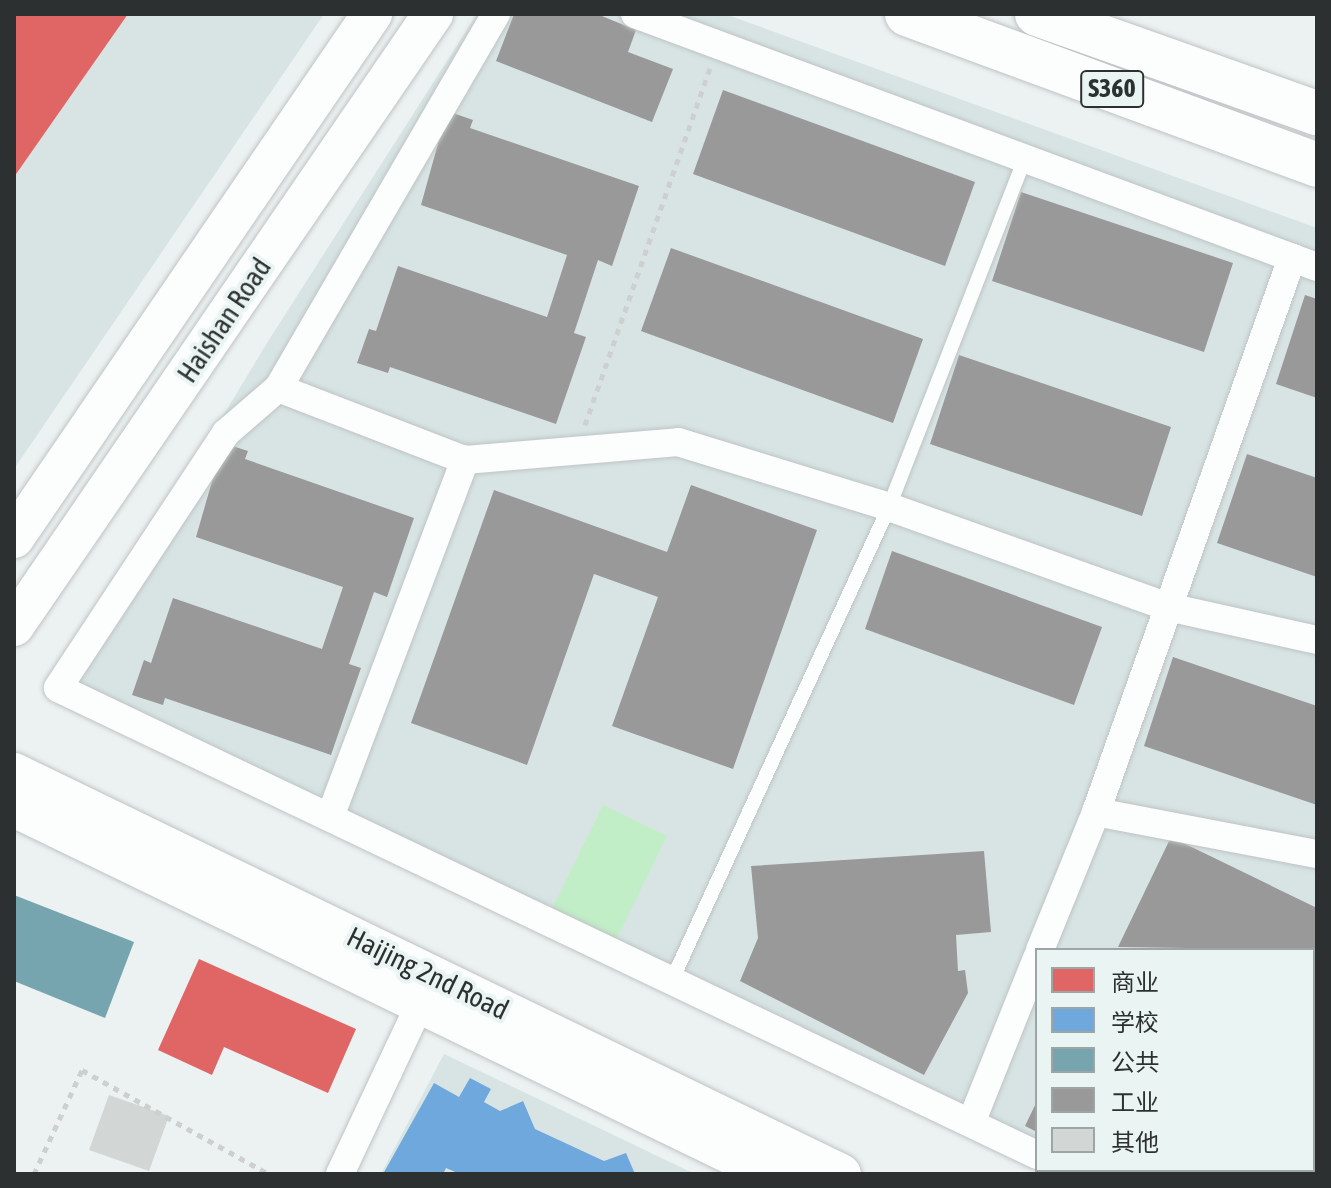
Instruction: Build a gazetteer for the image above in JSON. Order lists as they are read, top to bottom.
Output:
{
  "streets": {
    "main road": ["S360"],
    "street": ["Haishan Road", "Haijing 2nd Road"]
  },
  "legend": [
    "商业",
    "学校",
    "公共",
    "工业",
    "其他"
  ]
}
